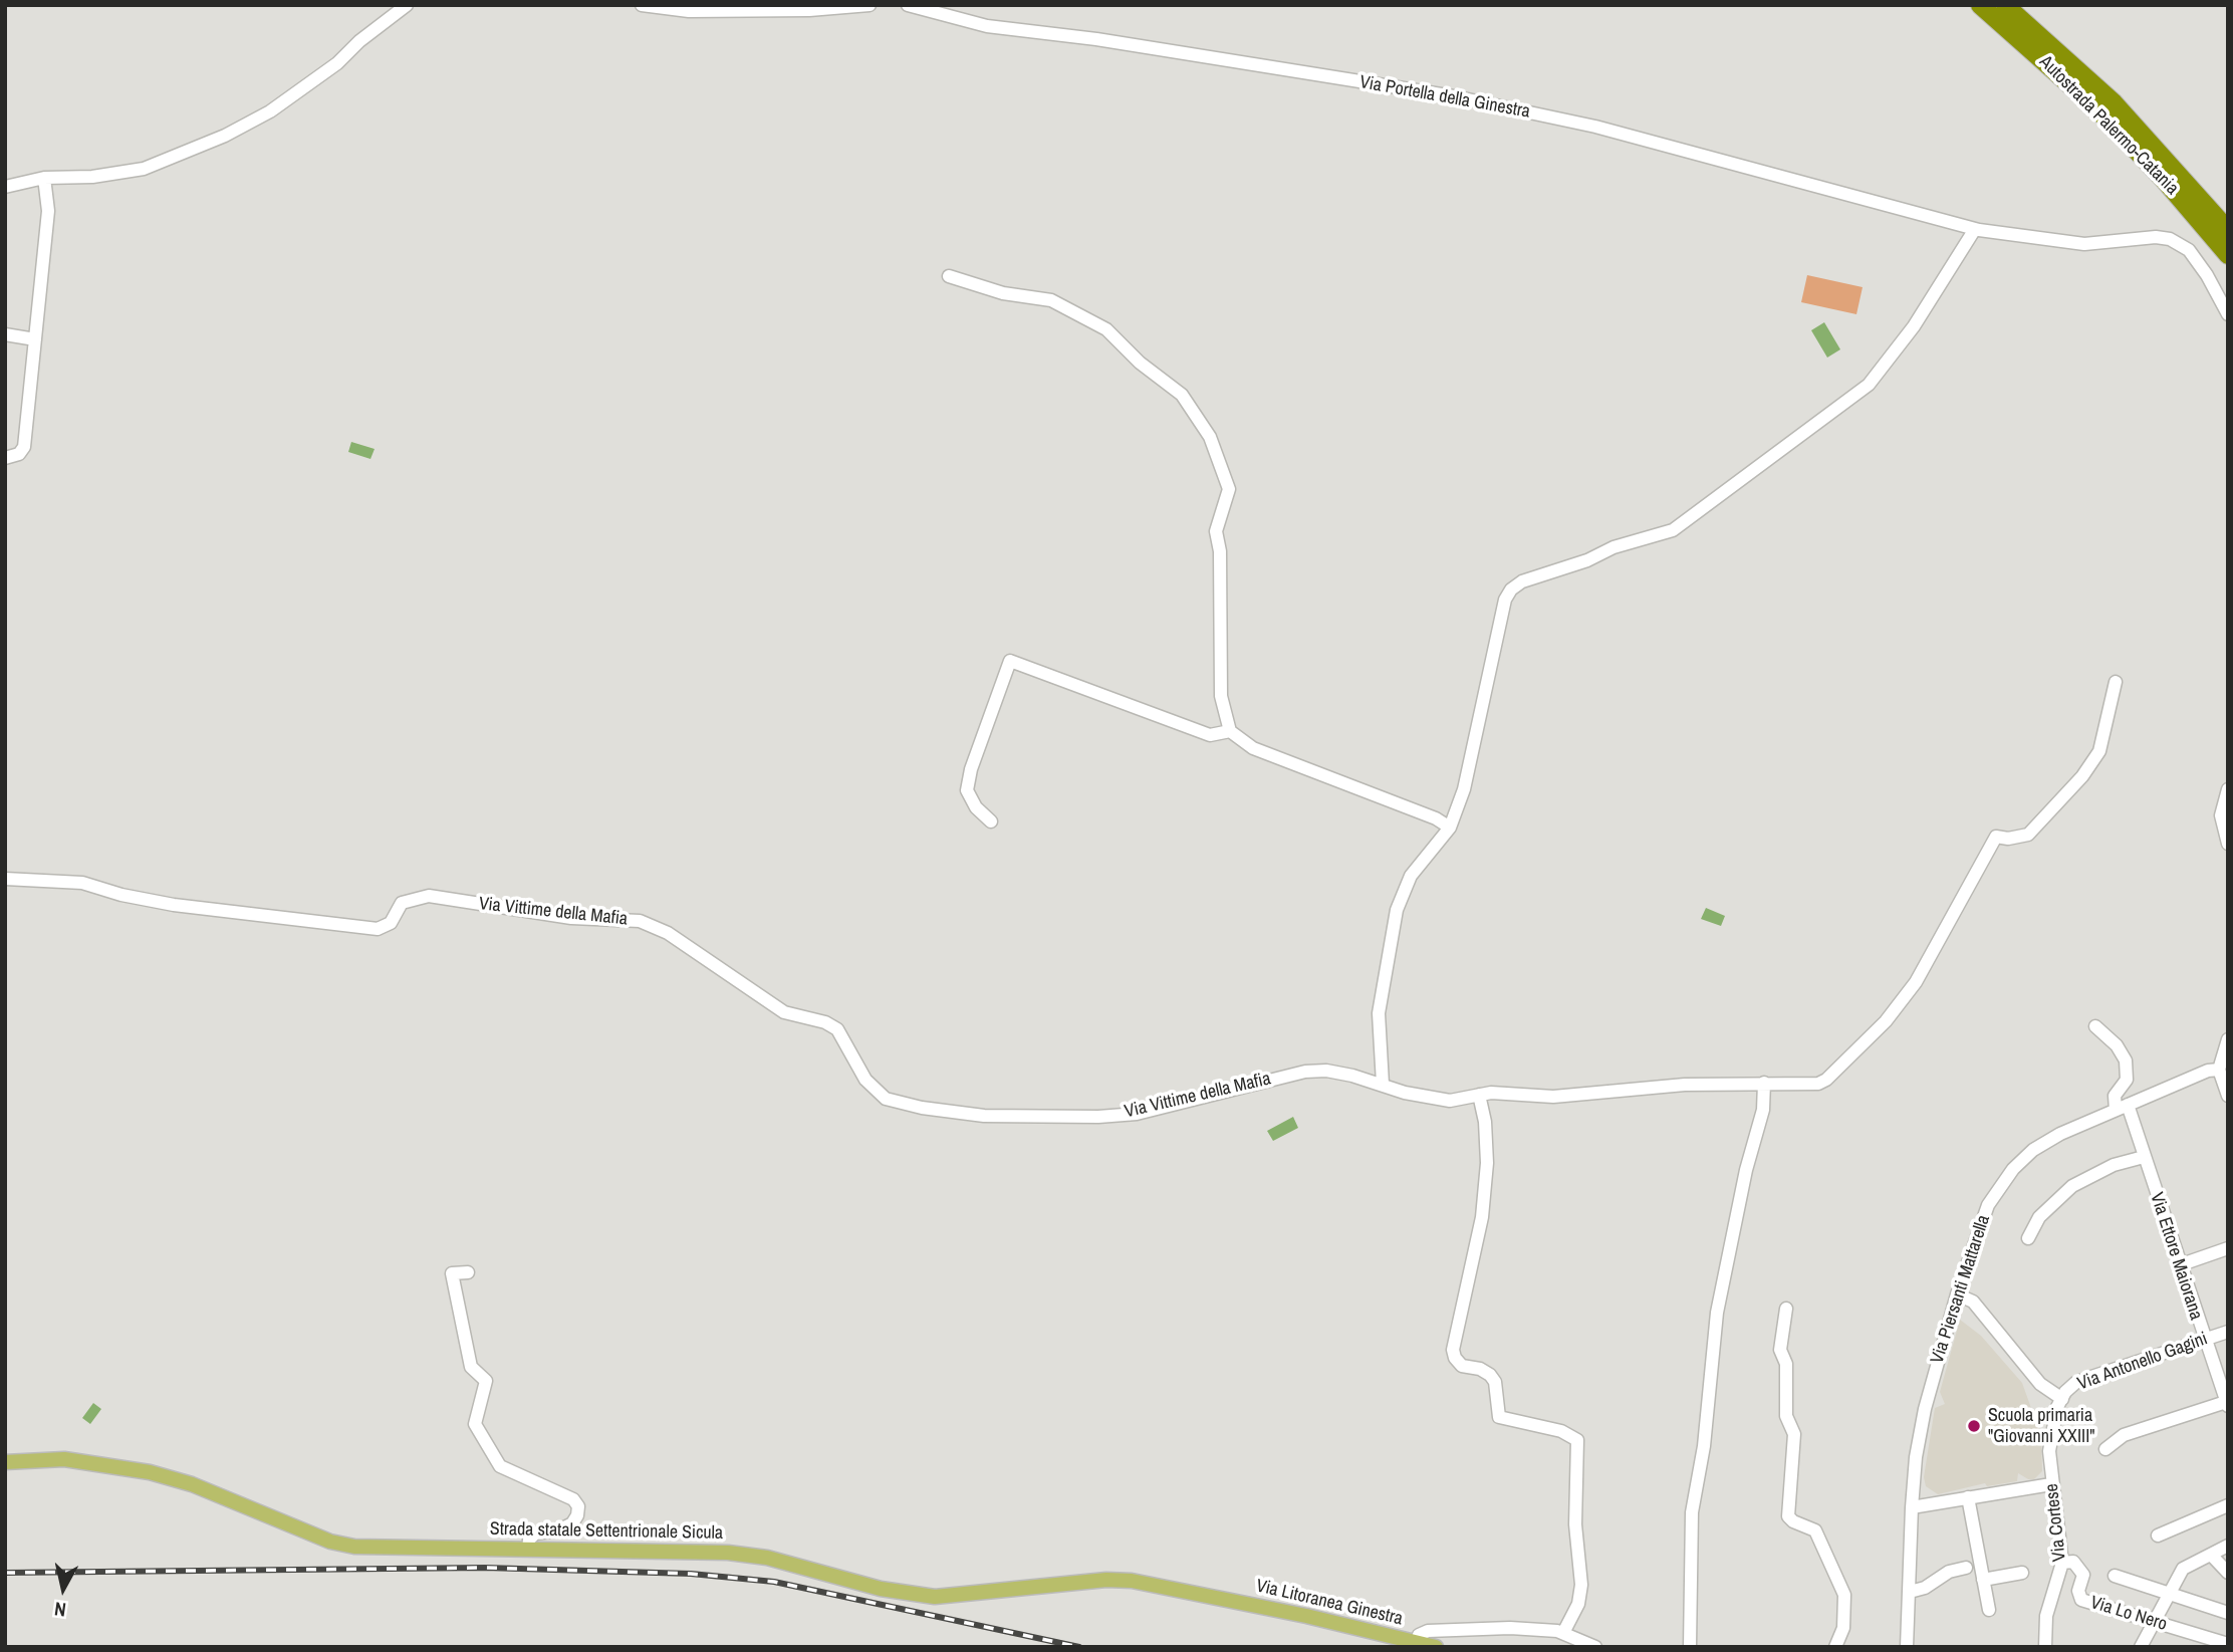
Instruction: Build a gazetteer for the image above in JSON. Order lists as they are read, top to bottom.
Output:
{
  "streets": {
    "highway": ["Autostrada Palermo-Catania"],
    "main road": ["Strada statale Settentrionale Sicula", "Via Litoranea Ginestra"],
    "street": [
      "Via Portella della Ginestra",
      "Via Vittime della Mafia",
      "Via Ettore Maiorana",
      "Via Piersanti Mattarella",
      "Via Antonello Gagini",
      "Via Cortese",
      "Via Lo Nero"
    ]
  },
  "crossings": [
    ["Via Ettore Maiorana", "Via Piersanti Mattarella"],
    ["Via Ettore Maiorana", "Via Antonello Gagini"],
    ["Via Antonello Gagini", "Via Cortese"],
    ["Via Cortese", "Via Lo Nero"],
    ["Strada statale Settentrionale Sicula", "Via Litoranea Ginestra"]
  ],
  "places": ["Scuola primaria \"Giovanni XXIII\""],
  "north": "bottom"
}
